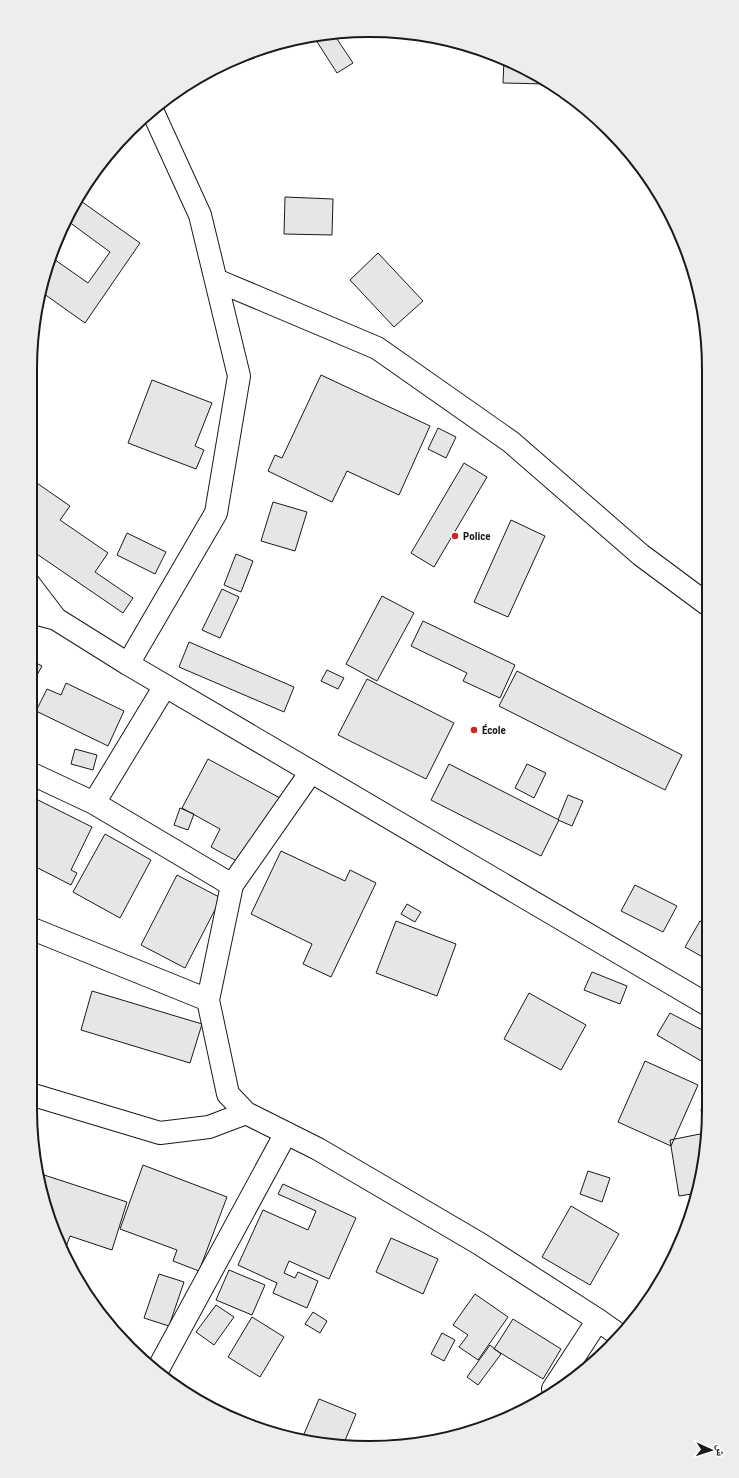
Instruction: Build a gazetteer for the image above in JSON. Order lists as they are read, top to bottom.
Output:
{
  "places": ["Police", "École"],
  "north": "right"
}
